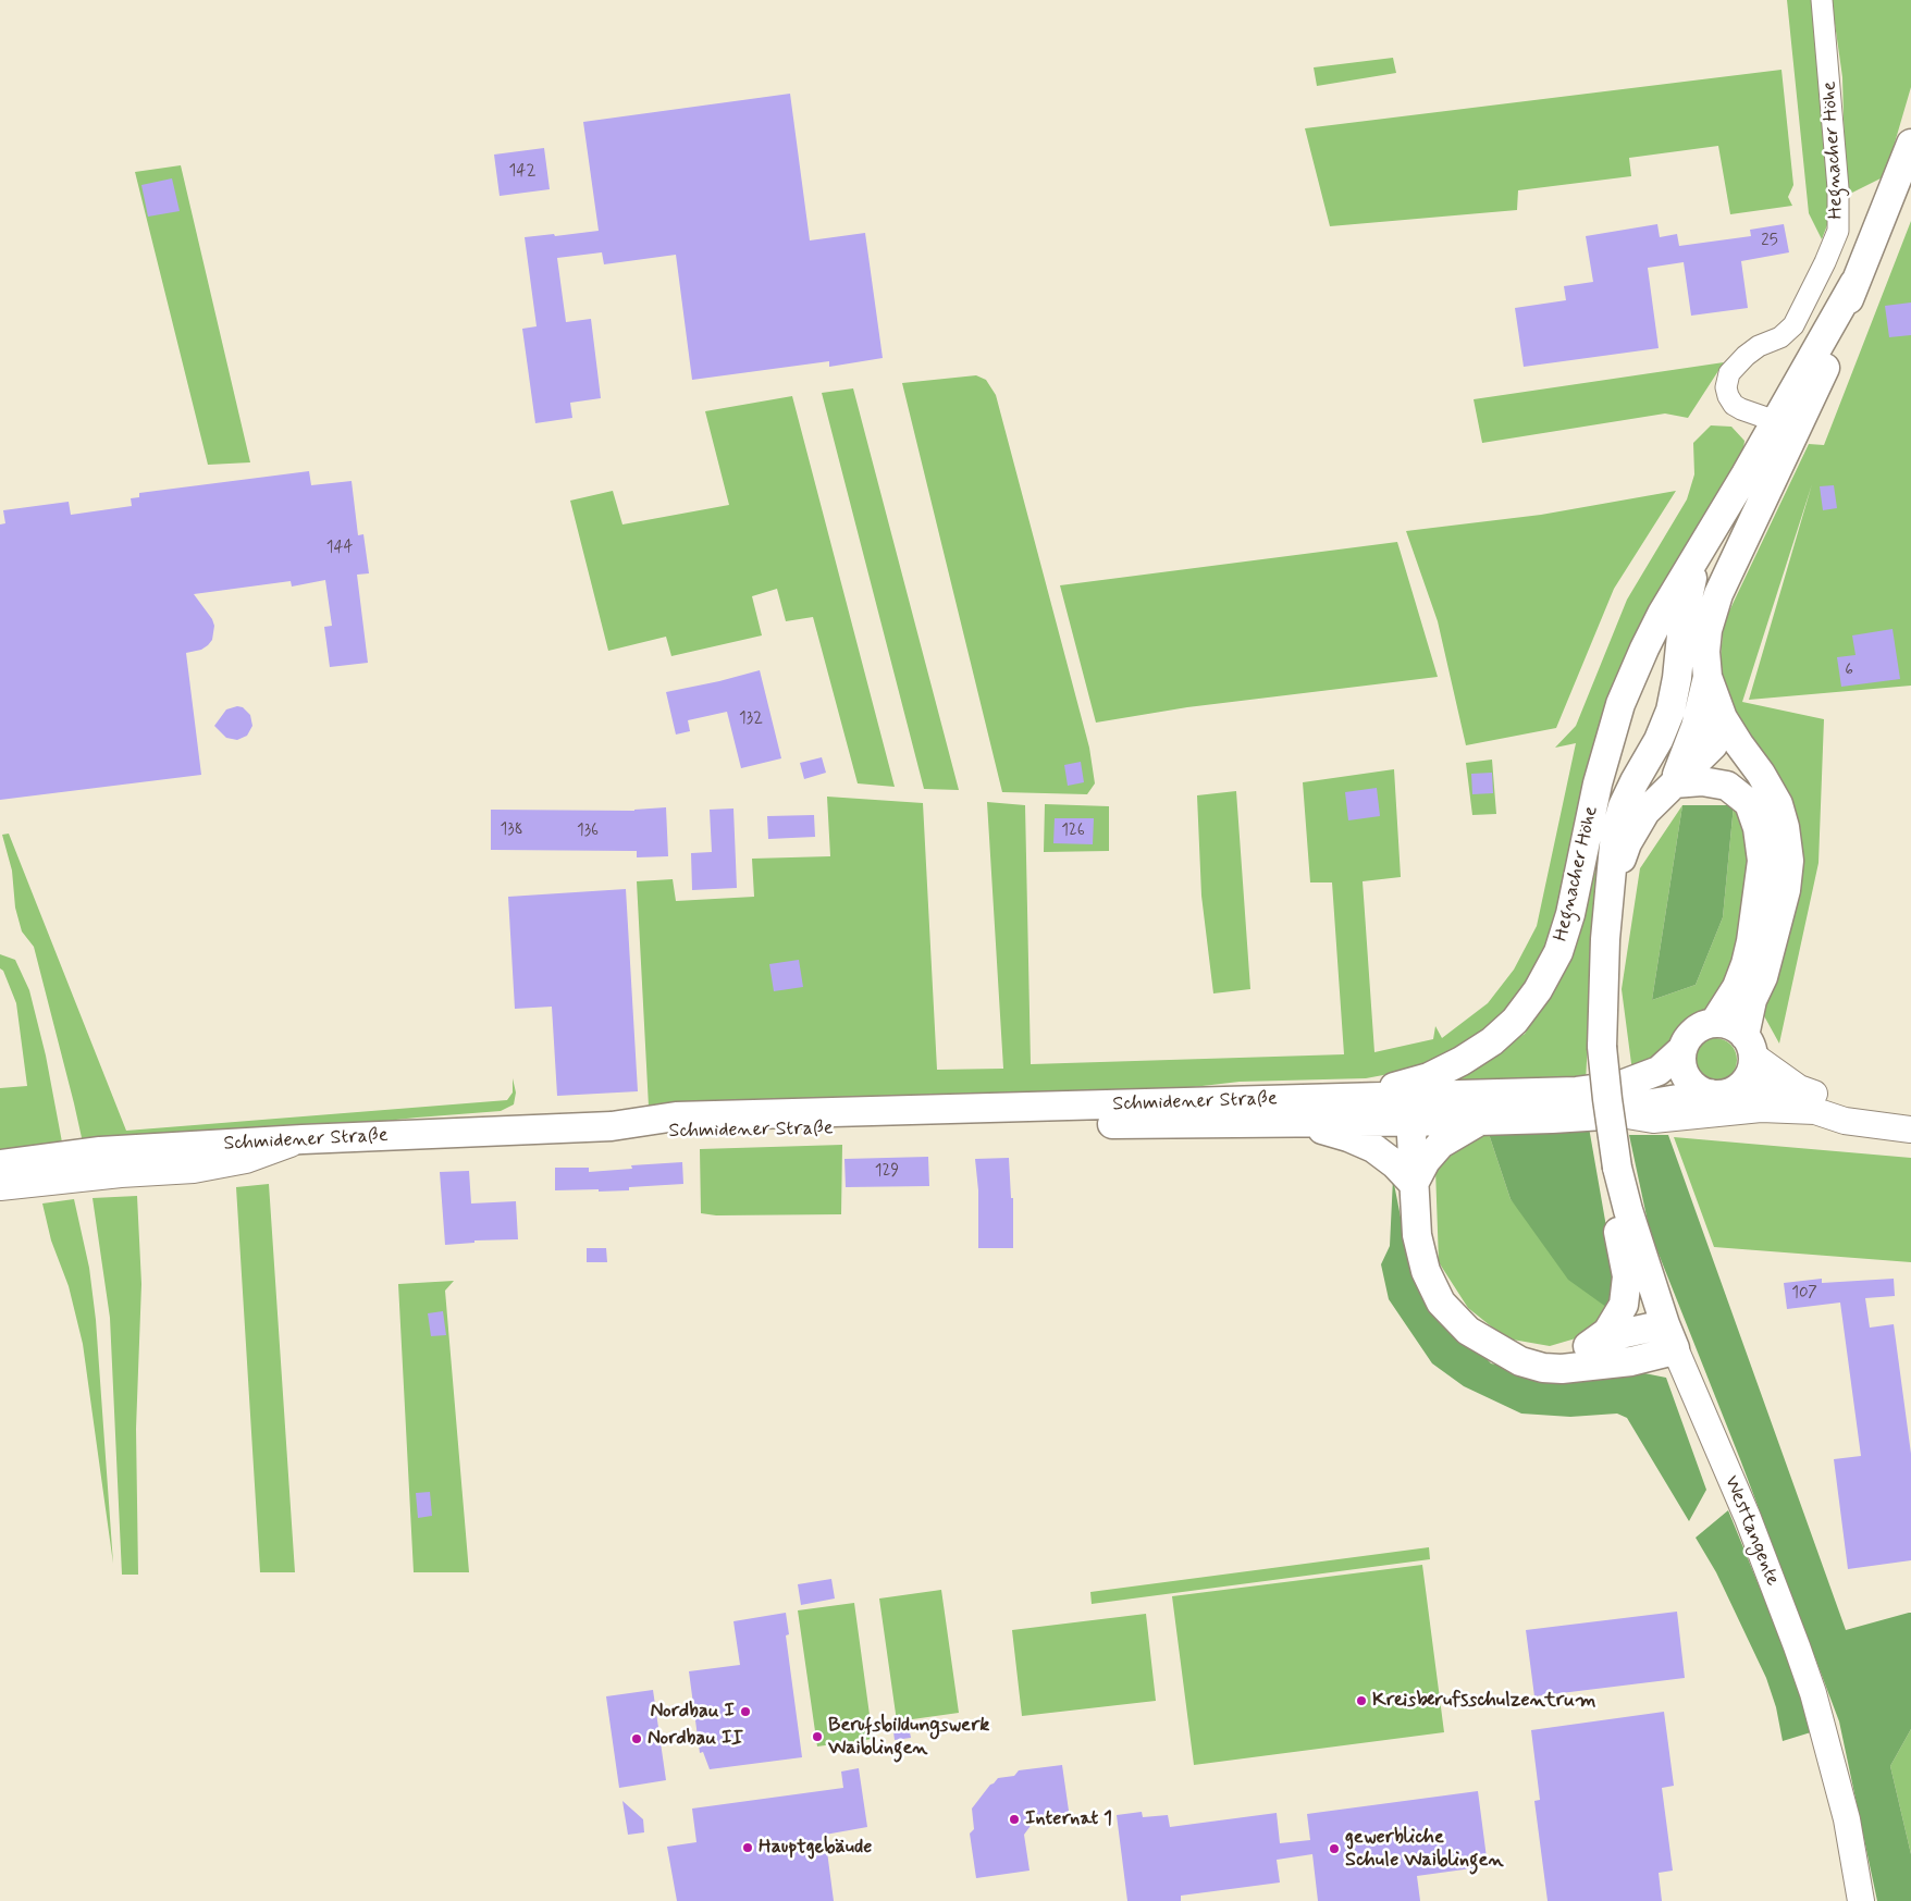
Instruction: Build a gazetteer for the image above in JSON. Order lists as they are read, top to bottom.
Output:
{
  "streets": {
    "main road": ["Hegnacher Höhe", "Schmidener Straße", "Westtangente"]
  },
  "crossings": [
    ["Hegnacher Höhe", "Schmidener Straße"],
    ["Hegnacher Höhe", "Westtangente"]
  ],
  "places": [
    "Kreisberufsschulzentrum",
    "Nordbau I",
    "Berufsbildungswerk Waiblingen",
    "Nordbau II",
    "Internat 1",
    "Hauptgebäude",
    "gewerbliche Schule Waiblingen"
  ],
  "house_numbers": [
    "142",
    "25",
    "144",
    "6",
    "132",
    "138",
    "136",
    "126",
    "129",
    "107"
  ]
}
